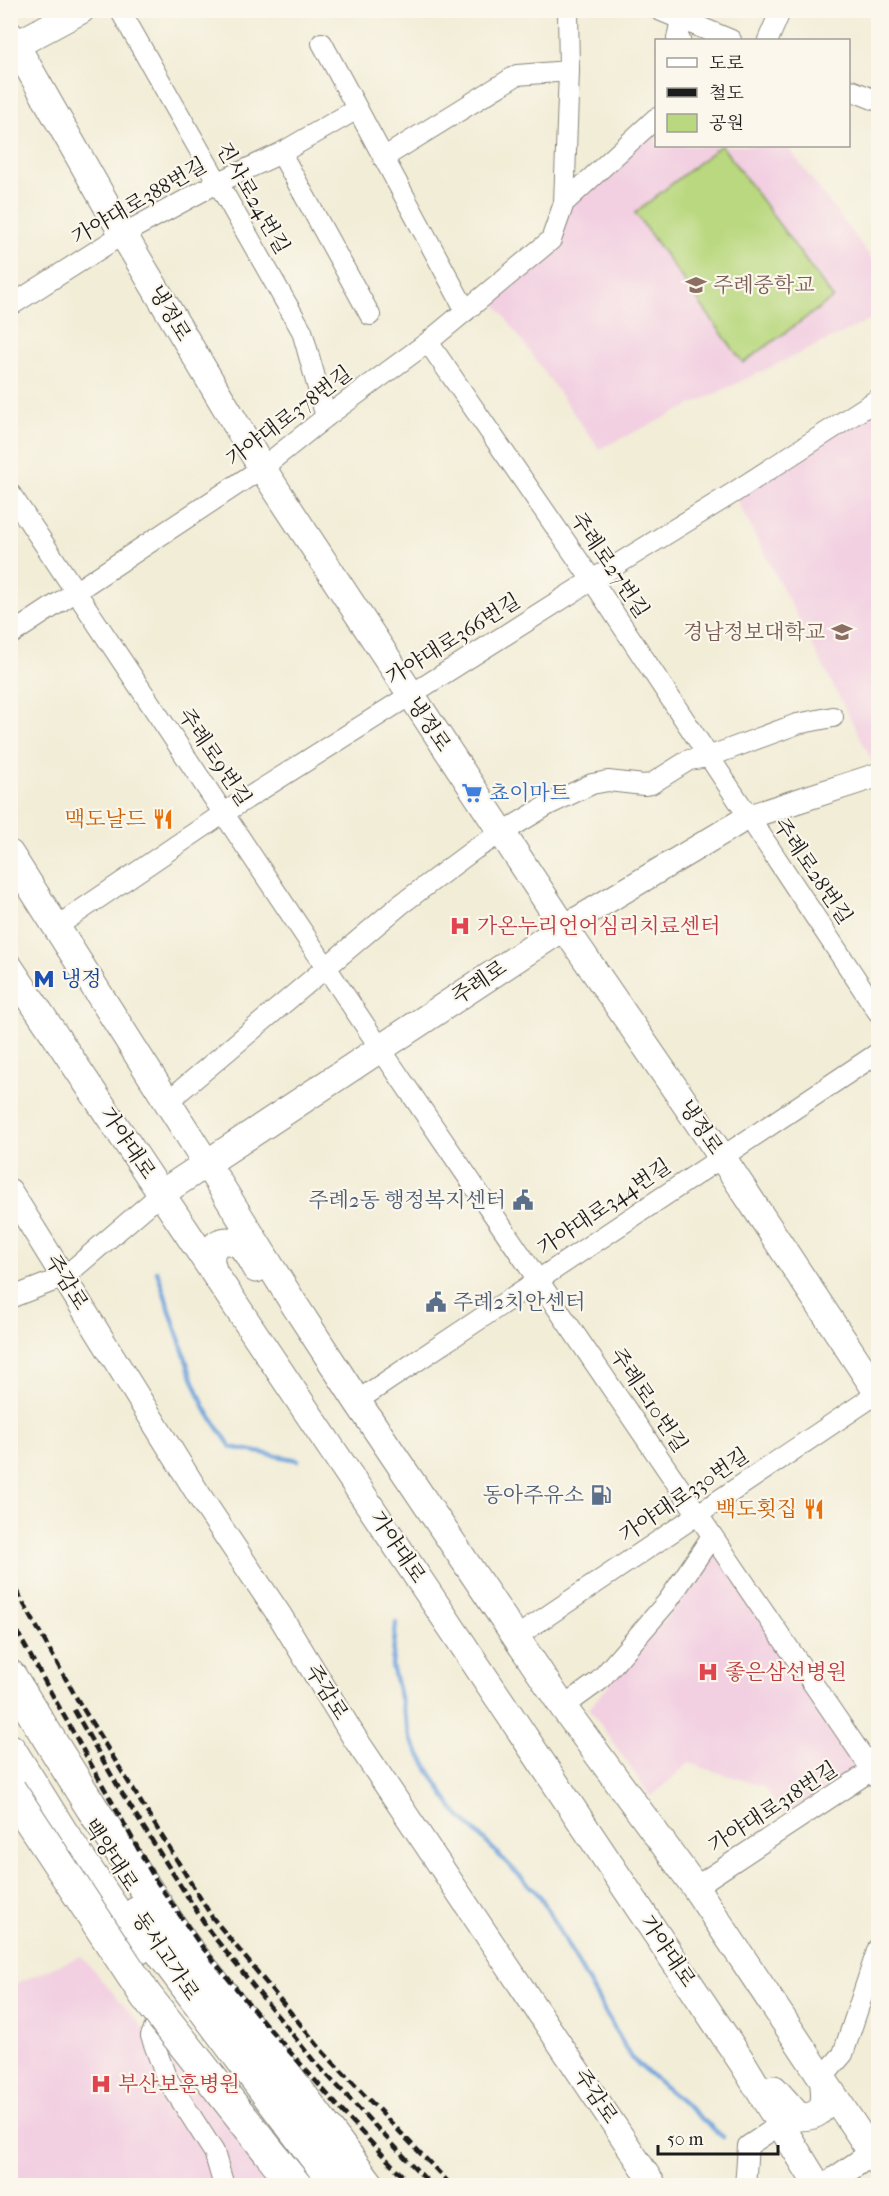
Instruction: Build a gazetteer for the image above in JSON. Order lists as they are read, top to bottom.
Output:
{
  "streets": {
    "highway": ["동서고가로"],
    "main road": [
      "냉정로",
      "주례로",
      "가야대로",
      "백양대로"
    ],
    "street": [
      "진사로24번길",
      "가야대로388번길",
      "가야대로378번길",
      "주례로27번길",
      "가야대로366번길",
      "주례로9번길",
      "주례로28번길",
      "가야대로344번길",
      "주감로",
      "주례로10번길",
      "가야대로330번길",
      "가야대로318번길"
    ]
  },
  "crossings": [
    ["진사로24번길", "가야대로388번길"],
    ["진사로24번길", "가야대로378번길"],
    ["가야대로388번길", "냉정로"],
    ["냉정로", "가야대로378번길"],
    ["냉정로", "가야대로366번길"],
    ["냉정로", "주례로"],
    ["냉정로", "가야대로344번길"],
    ["냉정로", "가야대로330번길"],
    ["가야대로378번길", "주례로27번길"],
    ["가야대로378번길", "주례로9번길"],
    ["주례로27번길", "가야대로366번길"],
    ["주례로27번길", "주례로28번길"],
    ["주례로27번길", "주례로"],
    ["가야대로366번길", "주례로9번길"],
    ["주례로9번길", "주례로"],
    ["주례로9번길", "주례로10번길"],
    ["주례로28번길", "주례로"],
    ["주례로", "가야대로"],
    ["주례로", "주례로10번길"],
    ["가야대로344번길", "주례로10번길"],
    ["주례로10번길", "가야대로330번길"],
    ["주례로10번길", "가야대로318번길"]
  ],
  "places": {
    "school or university": ["주례중학교", "경남정보대학교"],
    "supermarket": ["쵸이마트"],
    "restaurant": ["맥도날드", "백도횟집"],
    "hospital": ["가온누리언어심리치료센터", "좋은삼선병원", "부산보훈병원"],
    "metro station": ["냉정"],
    "public building": ["주례2동 행정복지센터", "주례2치안센터"],
    "fuel station": ["동아주유소"]
  },
  "legend": ["도로", "철도", "공원"],
  "scale_bar": "50 m"
}
